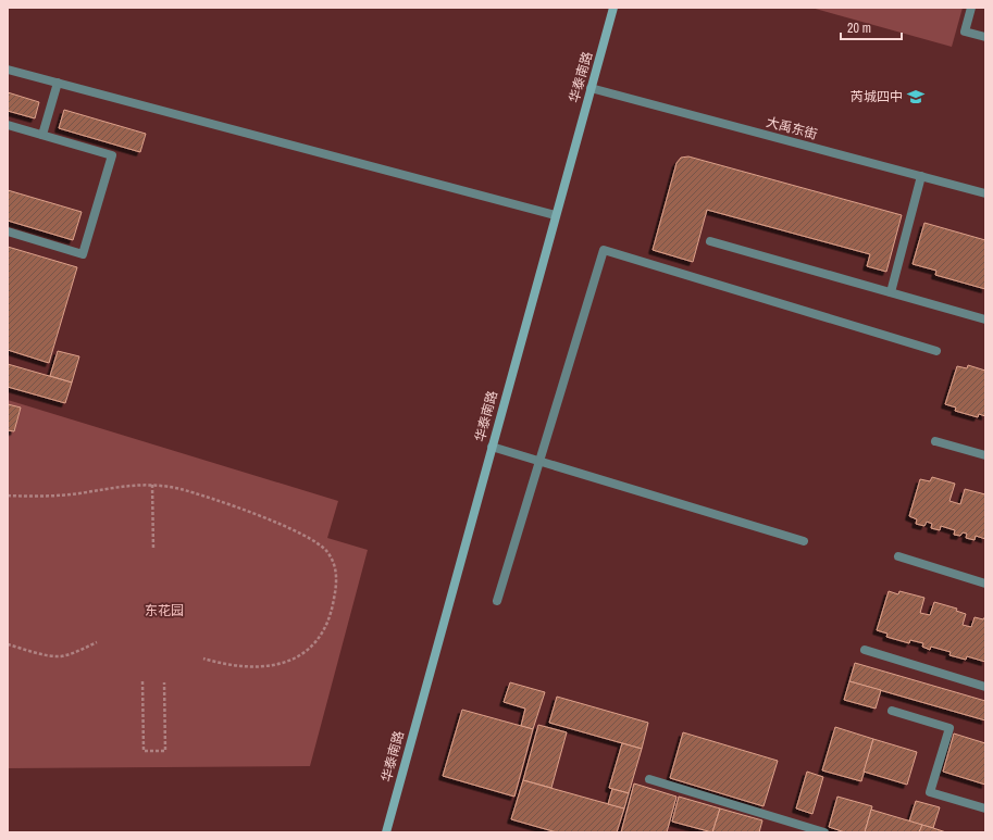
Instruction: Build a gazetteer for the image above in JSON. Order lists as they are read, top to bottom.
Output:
{
  "streets": {
    "main road": ["华泰南路"],
    "street": ["大禹东街"]
  },
  "crossings": [
    ["华泰南路", "大禹东街"]
  ],
  "parks": ["东花园"],
  "places": {
    "school or university": ["芮城四中"]
  },
  "scale_bar": "20 m"
}
